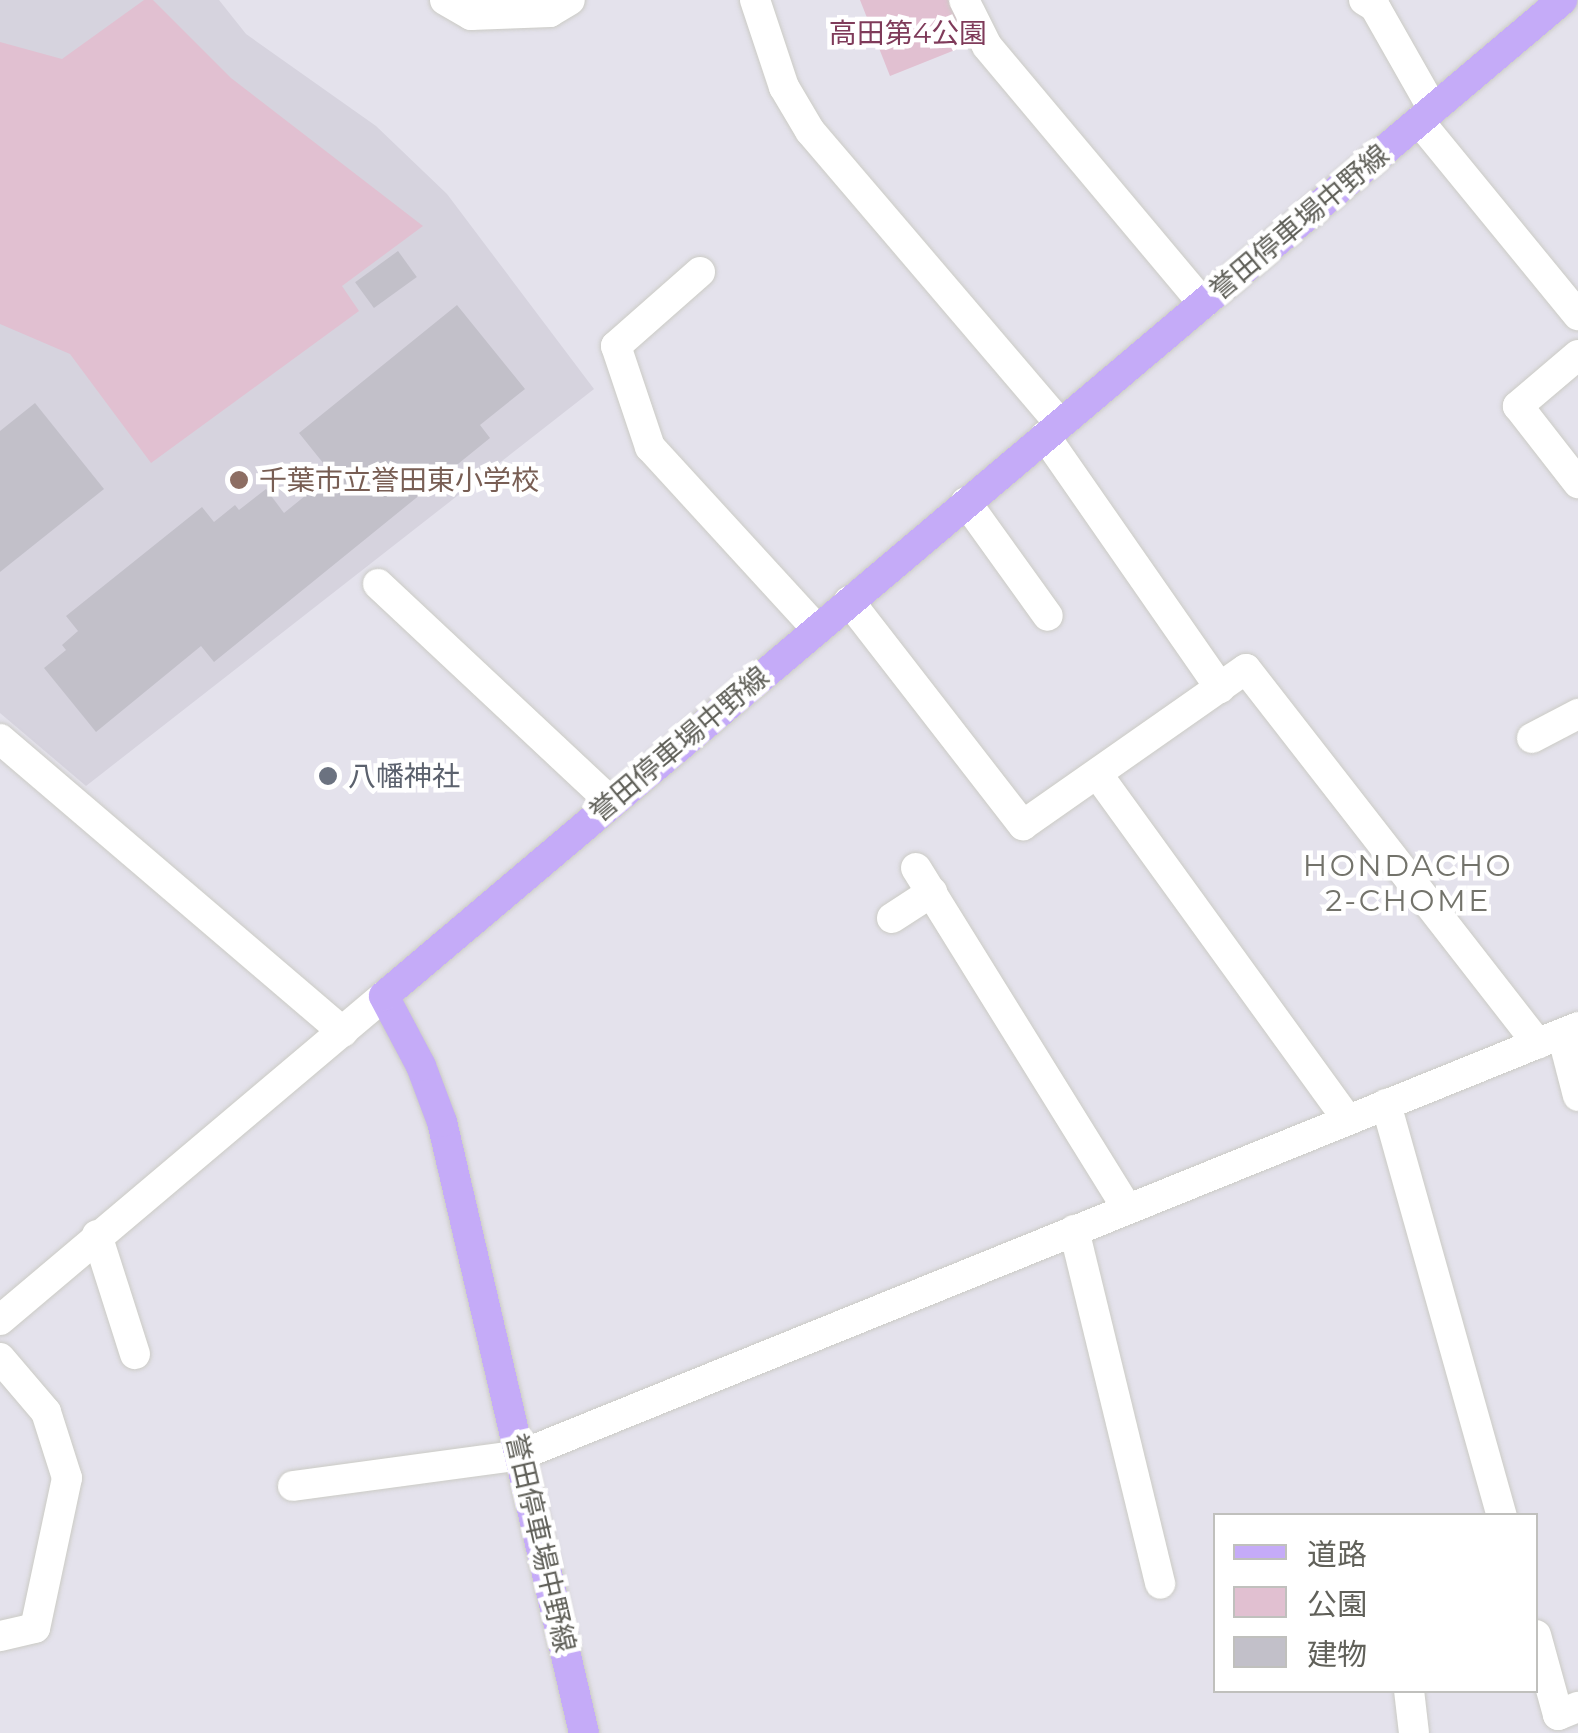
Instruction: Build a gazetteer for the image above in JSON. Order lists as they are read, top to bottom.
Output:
{
  "streets": {
    "main road": ["誉田停車場中野線"]
  },
  "districts": ["HONDACHO 2-CHOME"],
  "parks": ["高田第4公園"],
  "places": ["千葉市立誉田東小学校", "八幡神社"],
  "legend": ["道路", "公園", "建物"]
}
